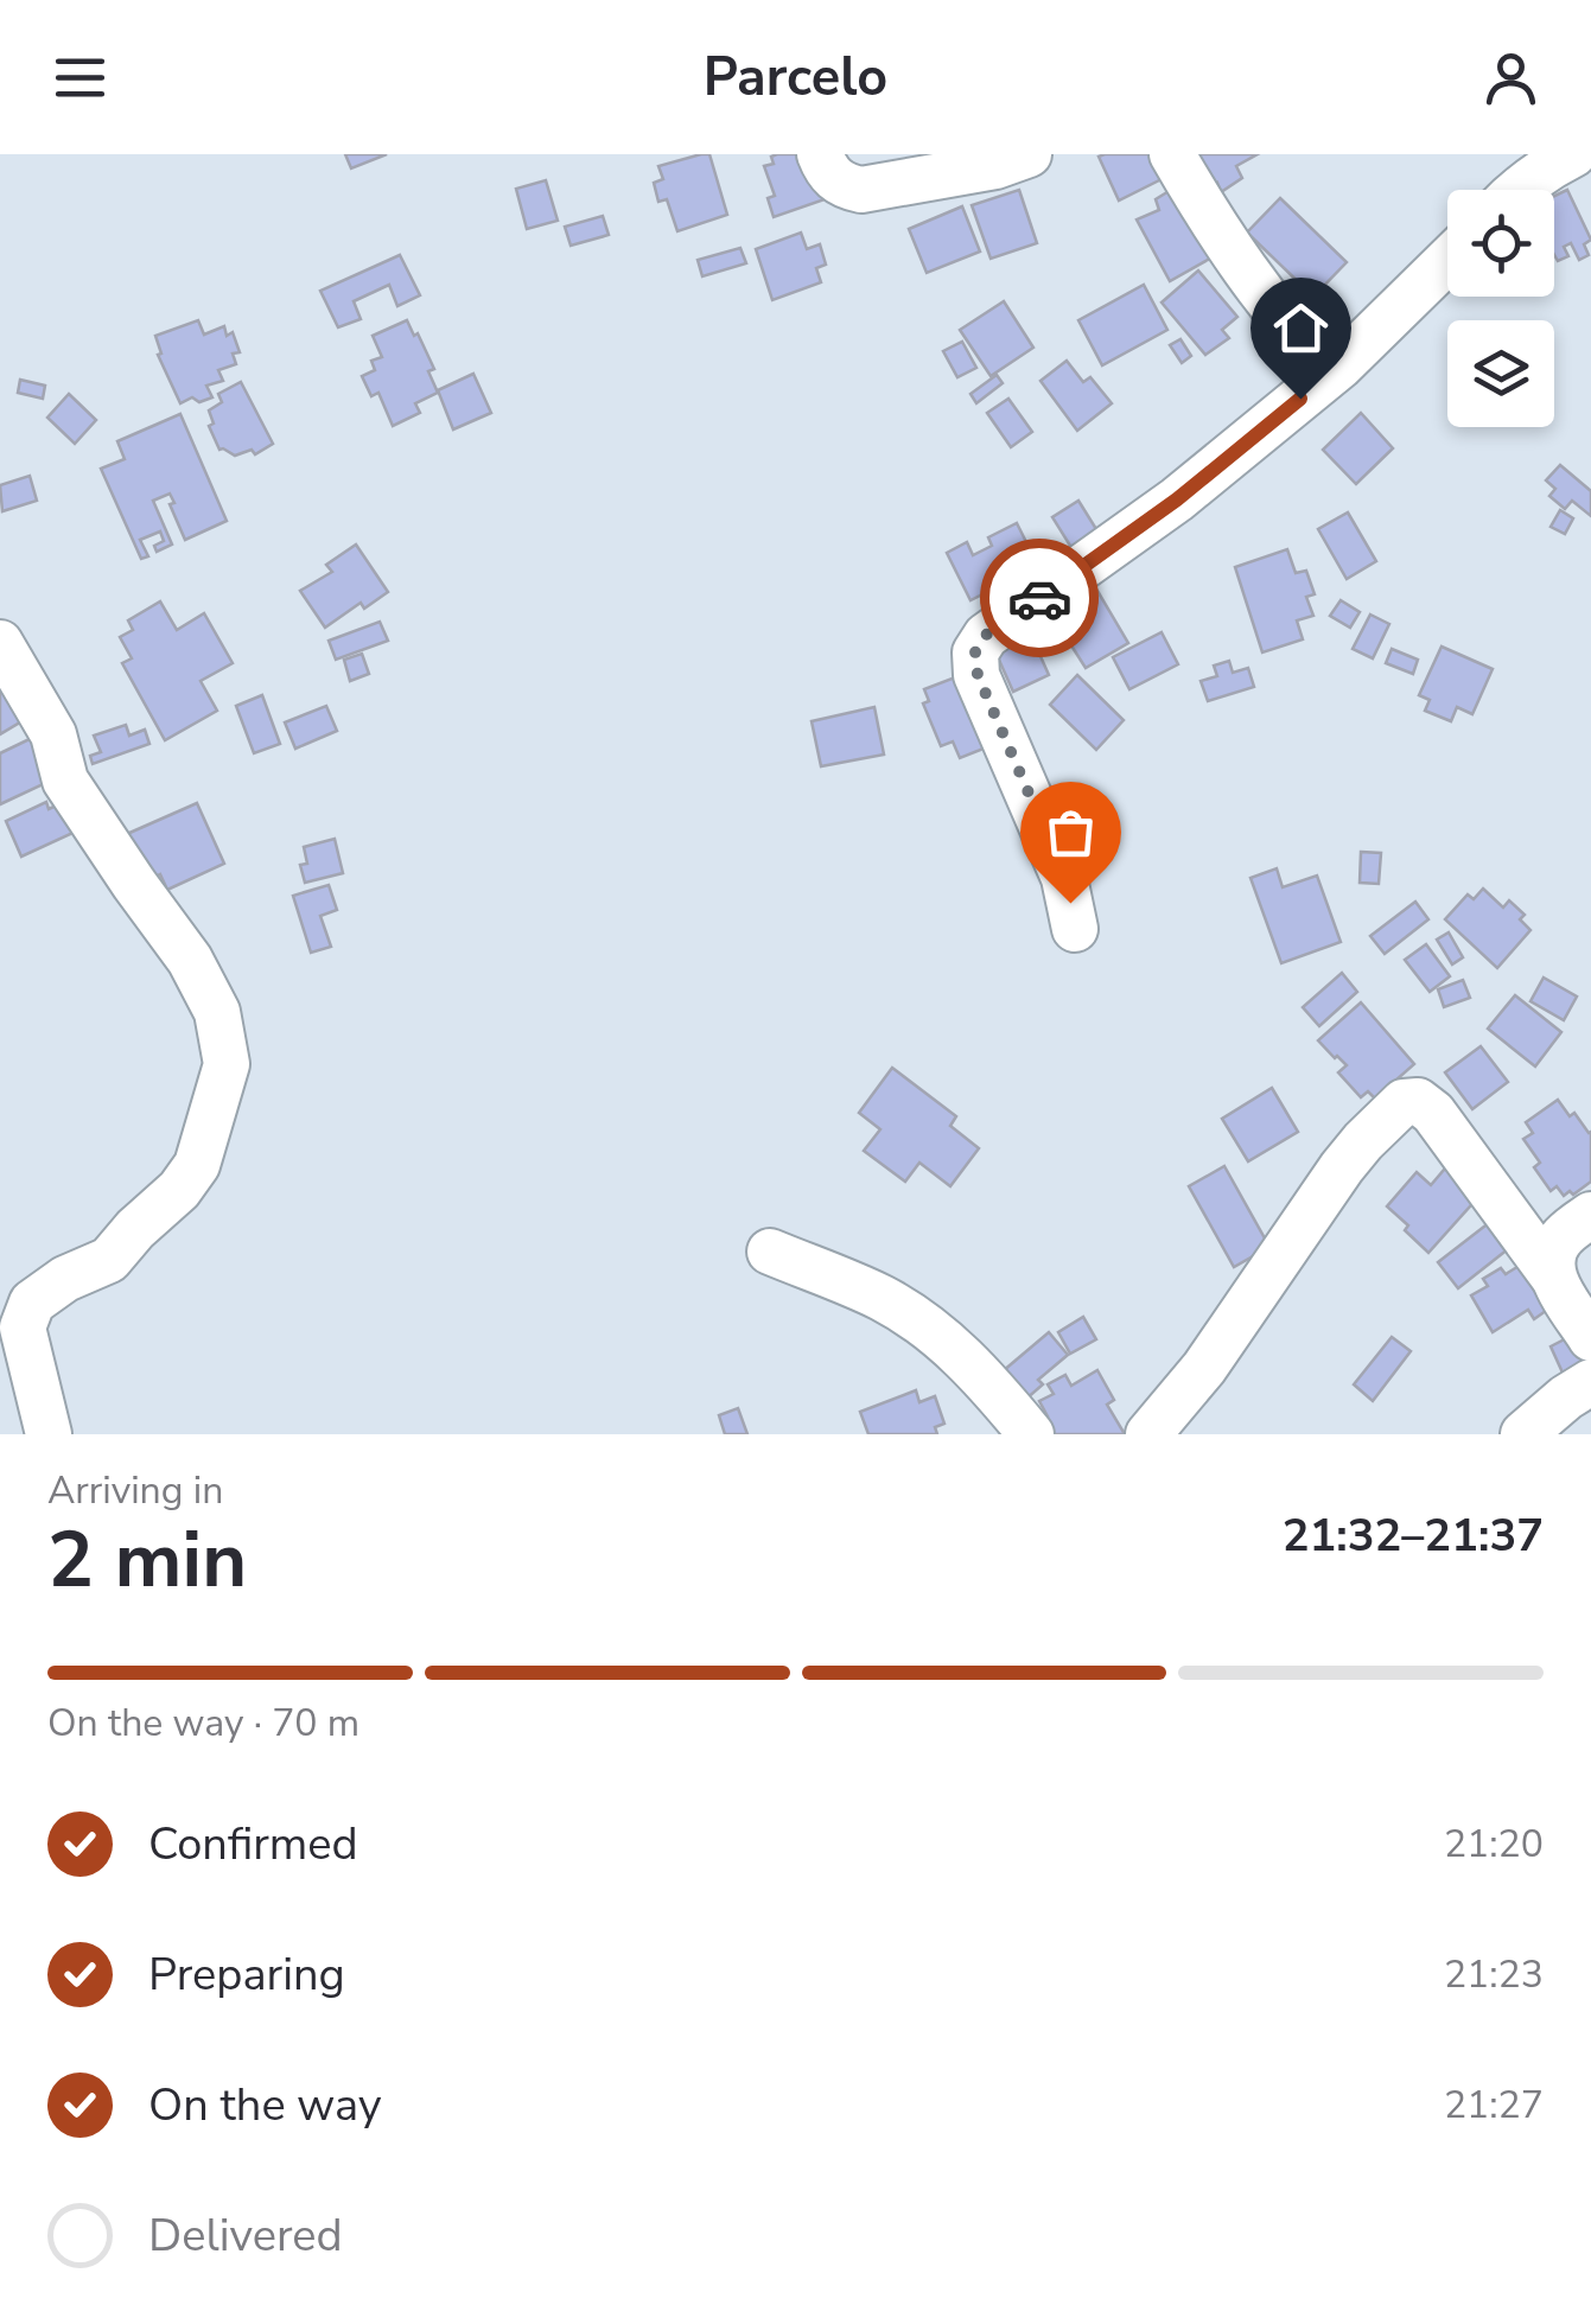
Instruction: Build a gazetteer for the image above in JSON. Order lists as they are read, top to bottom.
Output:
{
  "page": {
    "header": "Parcelo",
    "heading": ["2 min", "Arriving in", "21:32–21:37"],
    "bar": "On the way · 70 m",
    "list": [
      ["Confirmed", "21:20"],
      ["Preparing", "21:23"],
      ["On the way", "21:27"],
      "Delivered"
    ]
  }
}
